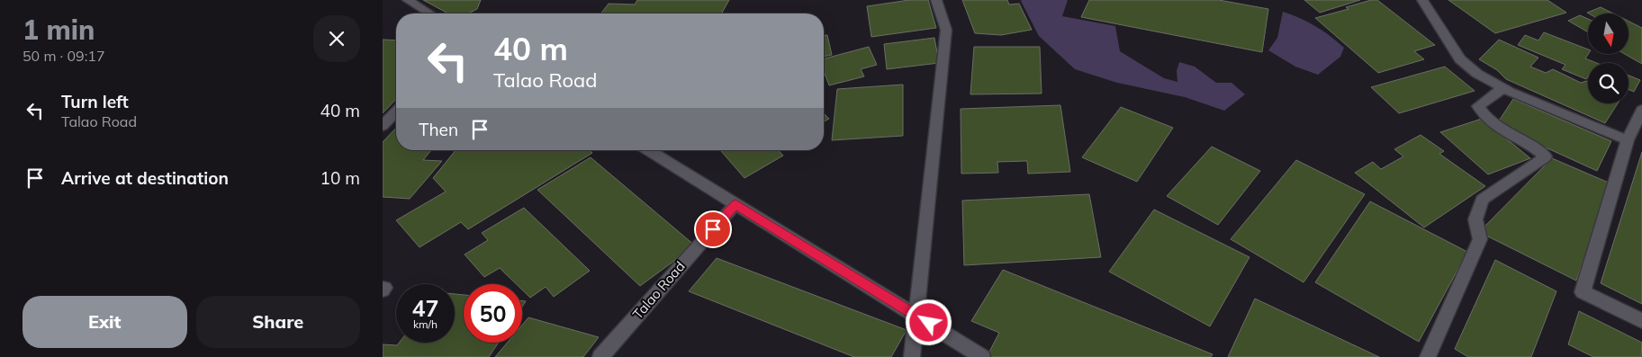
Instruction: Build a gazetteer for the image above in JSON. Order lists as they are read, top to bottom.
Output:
{
  "streets": {
    "street": ["Talao Road"]
  },
  "north": "bottom",
  "page": {
    "heading": ["1 min", "50 m · 09:17"],
    "turn": ["40 m", "Talao Road"],
    "list": [
      {
        "name": "Turn left",
        "note": "Talao Road",
        "value": "40 m"
      },
      {
        "name": "Arrive at destination",
        "value": "10 m"
      }
    ],
    "then": "Then",
    "speed": "47 km/h",
    "limit": "50",
    "buttons": ["Exit", "Share"]
  }
}
